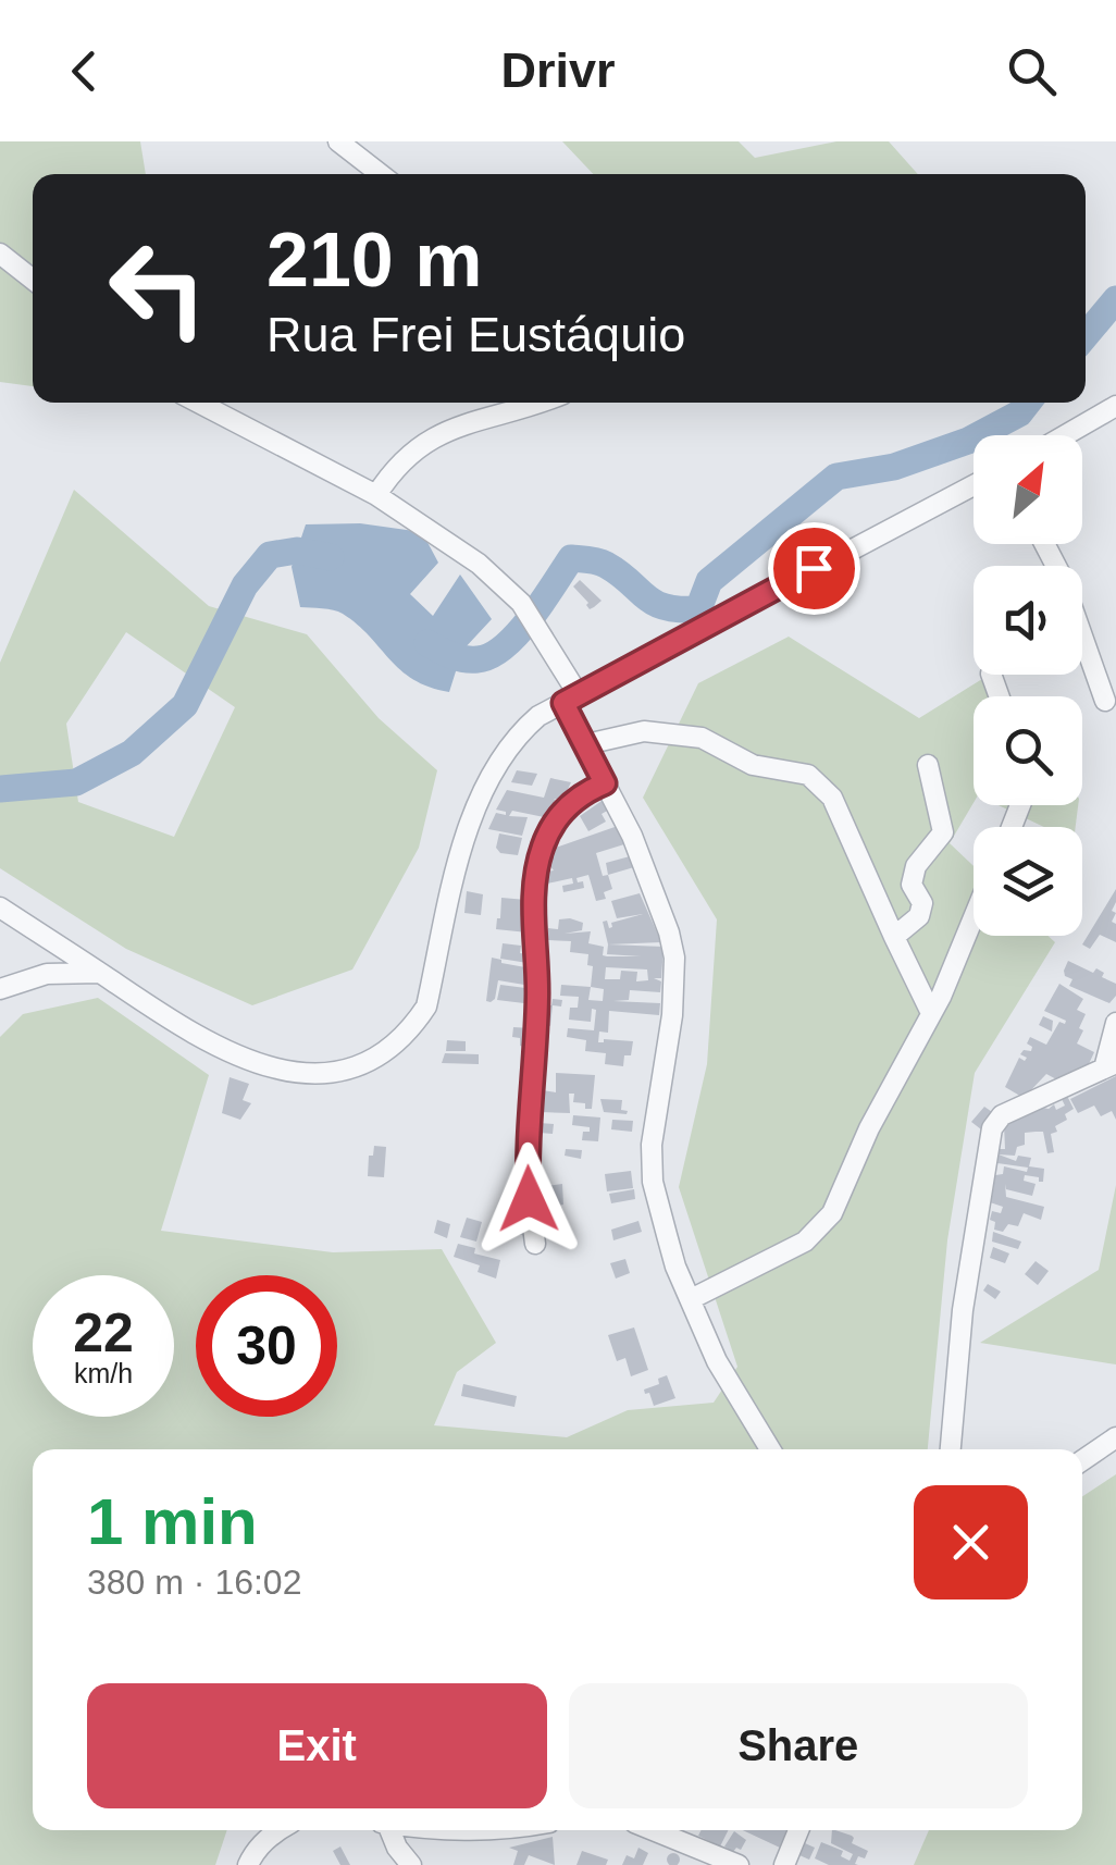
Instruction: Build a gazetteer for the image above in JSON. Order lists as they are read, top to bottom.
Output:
{
  "north": "top right",
  "page": {
    "header": "Drivr",
    "turn": ["210 m", "Rua Frei Eustáquio"],
    "speed": "22 km/h",
    "limit": "30",
    "heading": ["1 min", "380 m · 16:02"],
    "buttons": ["Exit", "Share"]
  }
}
